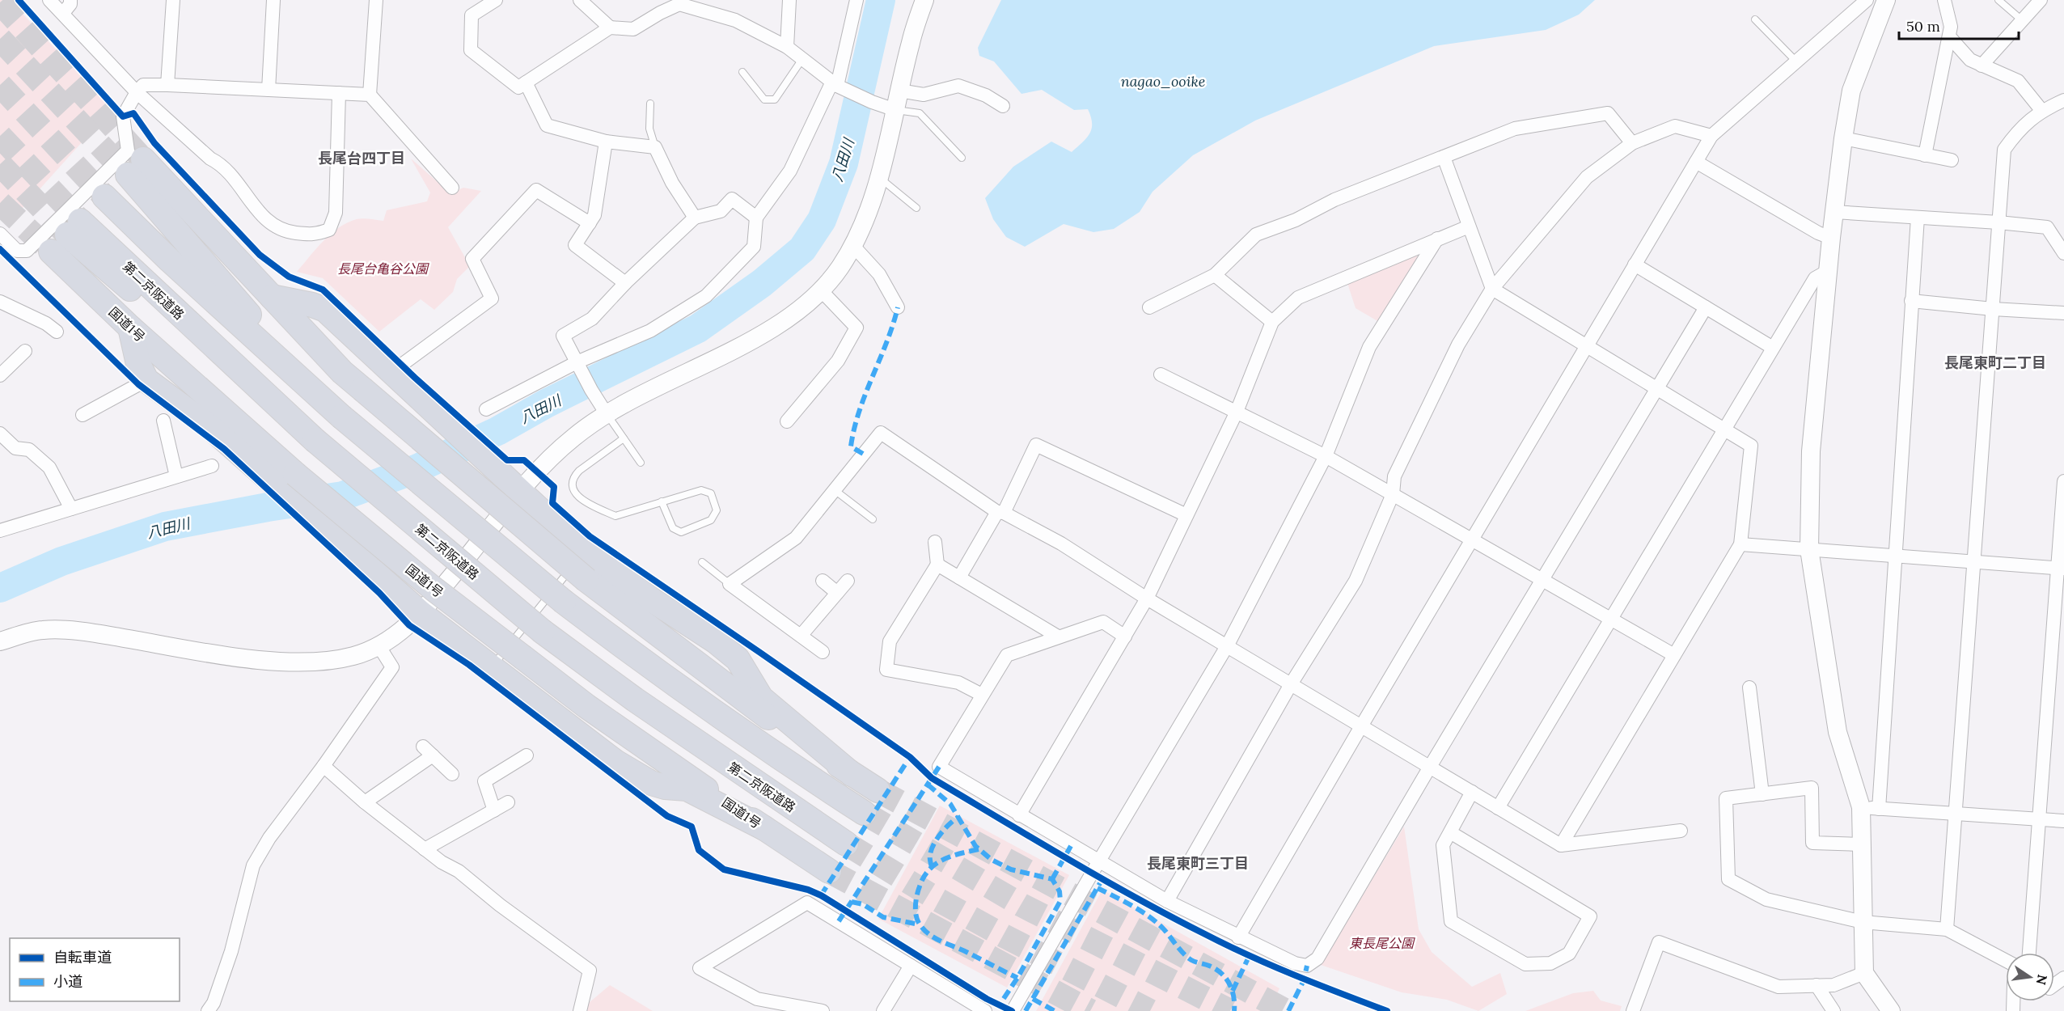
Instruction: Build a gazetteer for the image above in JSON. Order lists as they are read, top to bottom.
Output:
{
  "streets": {
    "highway": ["第二京阪道路", "国道1号"]
  },
  "districts": ["長尾台四丁目", "長尾東町二丁目", "長尾東町三丁目"],
  "water": ["nagao_ooike", "八田川"],
  "parks": ["長尾台亀谷公園", "東長尾公園"],
  "legend": ["自転車道", "小道"],
  "scale_bar": "50 m",
  "north": "right"
}
